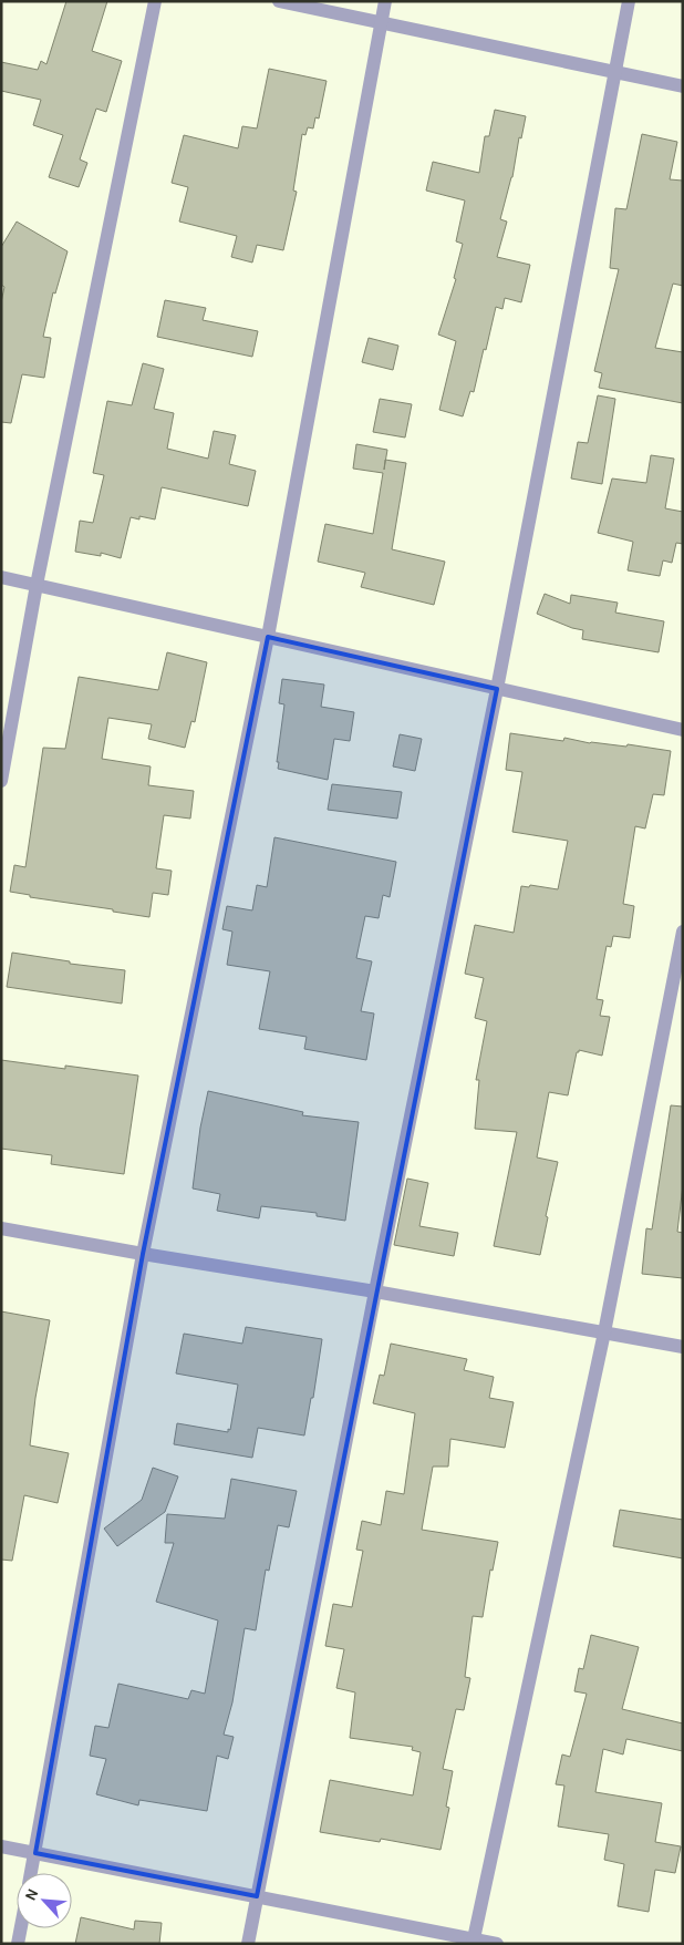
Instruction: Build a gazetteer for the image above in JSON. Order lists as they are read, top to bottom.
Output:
{
  "north": "top left"
}
